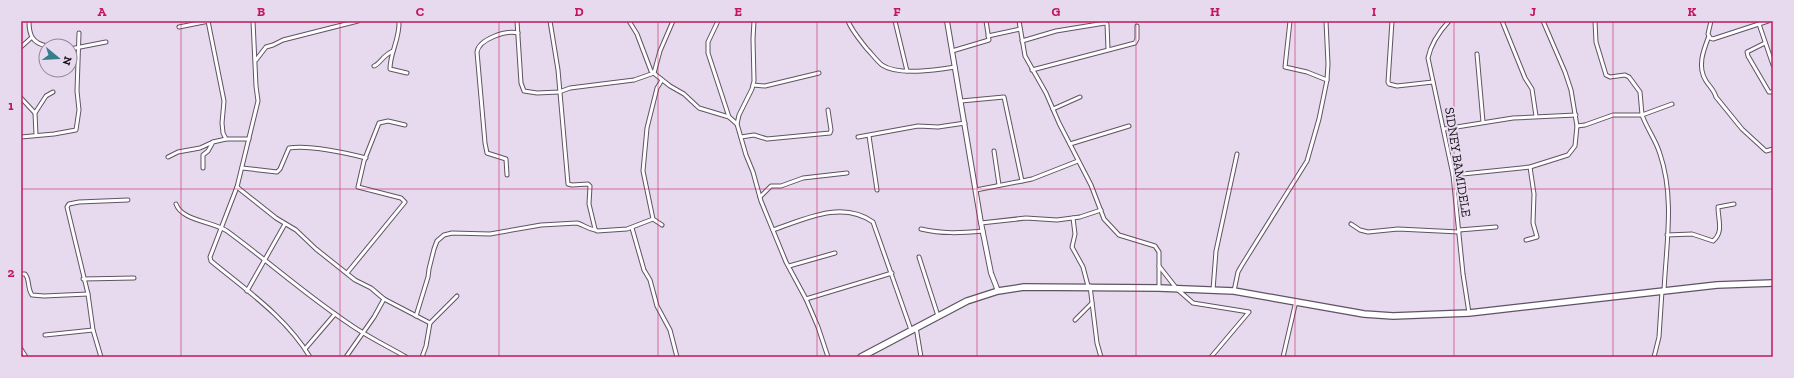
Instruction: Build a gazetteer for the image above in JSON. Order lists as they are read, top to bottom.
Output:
{
  "streets": {
    "street": ["SIDNEY BAMIDELE"]
  },
  "north": "right",
  "grid": {
    "columns": [
      "A",
      "B",
      "C",
      "D",
      "E",
      "F",
      "G",
      "H",
      "I",
      "J",
      "K"
    ],
    "rows": ["1", "2"]
  }
}
